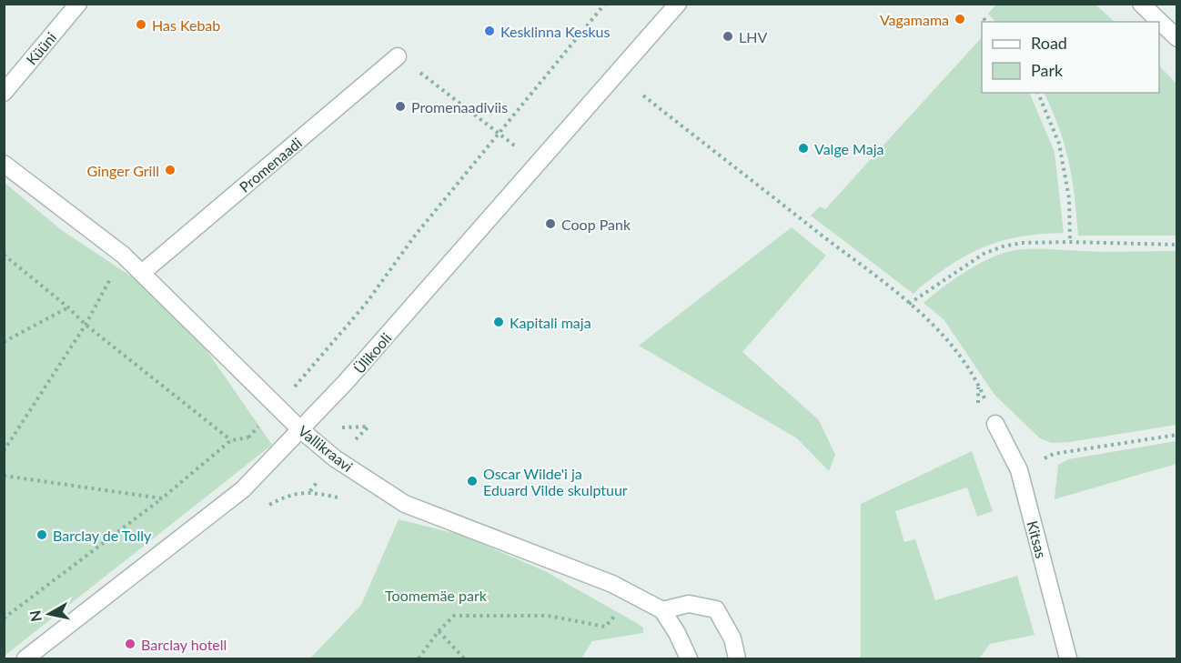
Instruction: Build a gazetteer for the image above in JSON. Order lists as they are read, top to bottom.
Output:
{
  "streets": {
    "street": [
      "Küüni",
      "Promenaadi",
      "Ülikooli",
      "Vallikraavi",
      "Kitsas"
    ]
  },
  "crossings": [
    ["Promenaadi", "Vallikraavi"],
    ["Ülikooli", "Vallikraavi"]
  ],
  "parks": ["Toomemäe park"],
  "places": [
    "Vagamama",
    "Has Kebab",
    "Kesklinna Keskus",
    "LHV",
    "Promenaadiviis",
    "Valge Maja",
    "Ginger Grill",
    "Coop Pank",
    "Kapitali maja",
    "Oscar Wilde'i ja Eduard Vilde skulptuur",
    "Barclay de Tolly",
    "Barclay hotell"
  ],
  "legend": ["Road", "Park"],
  "north": "left"
}
